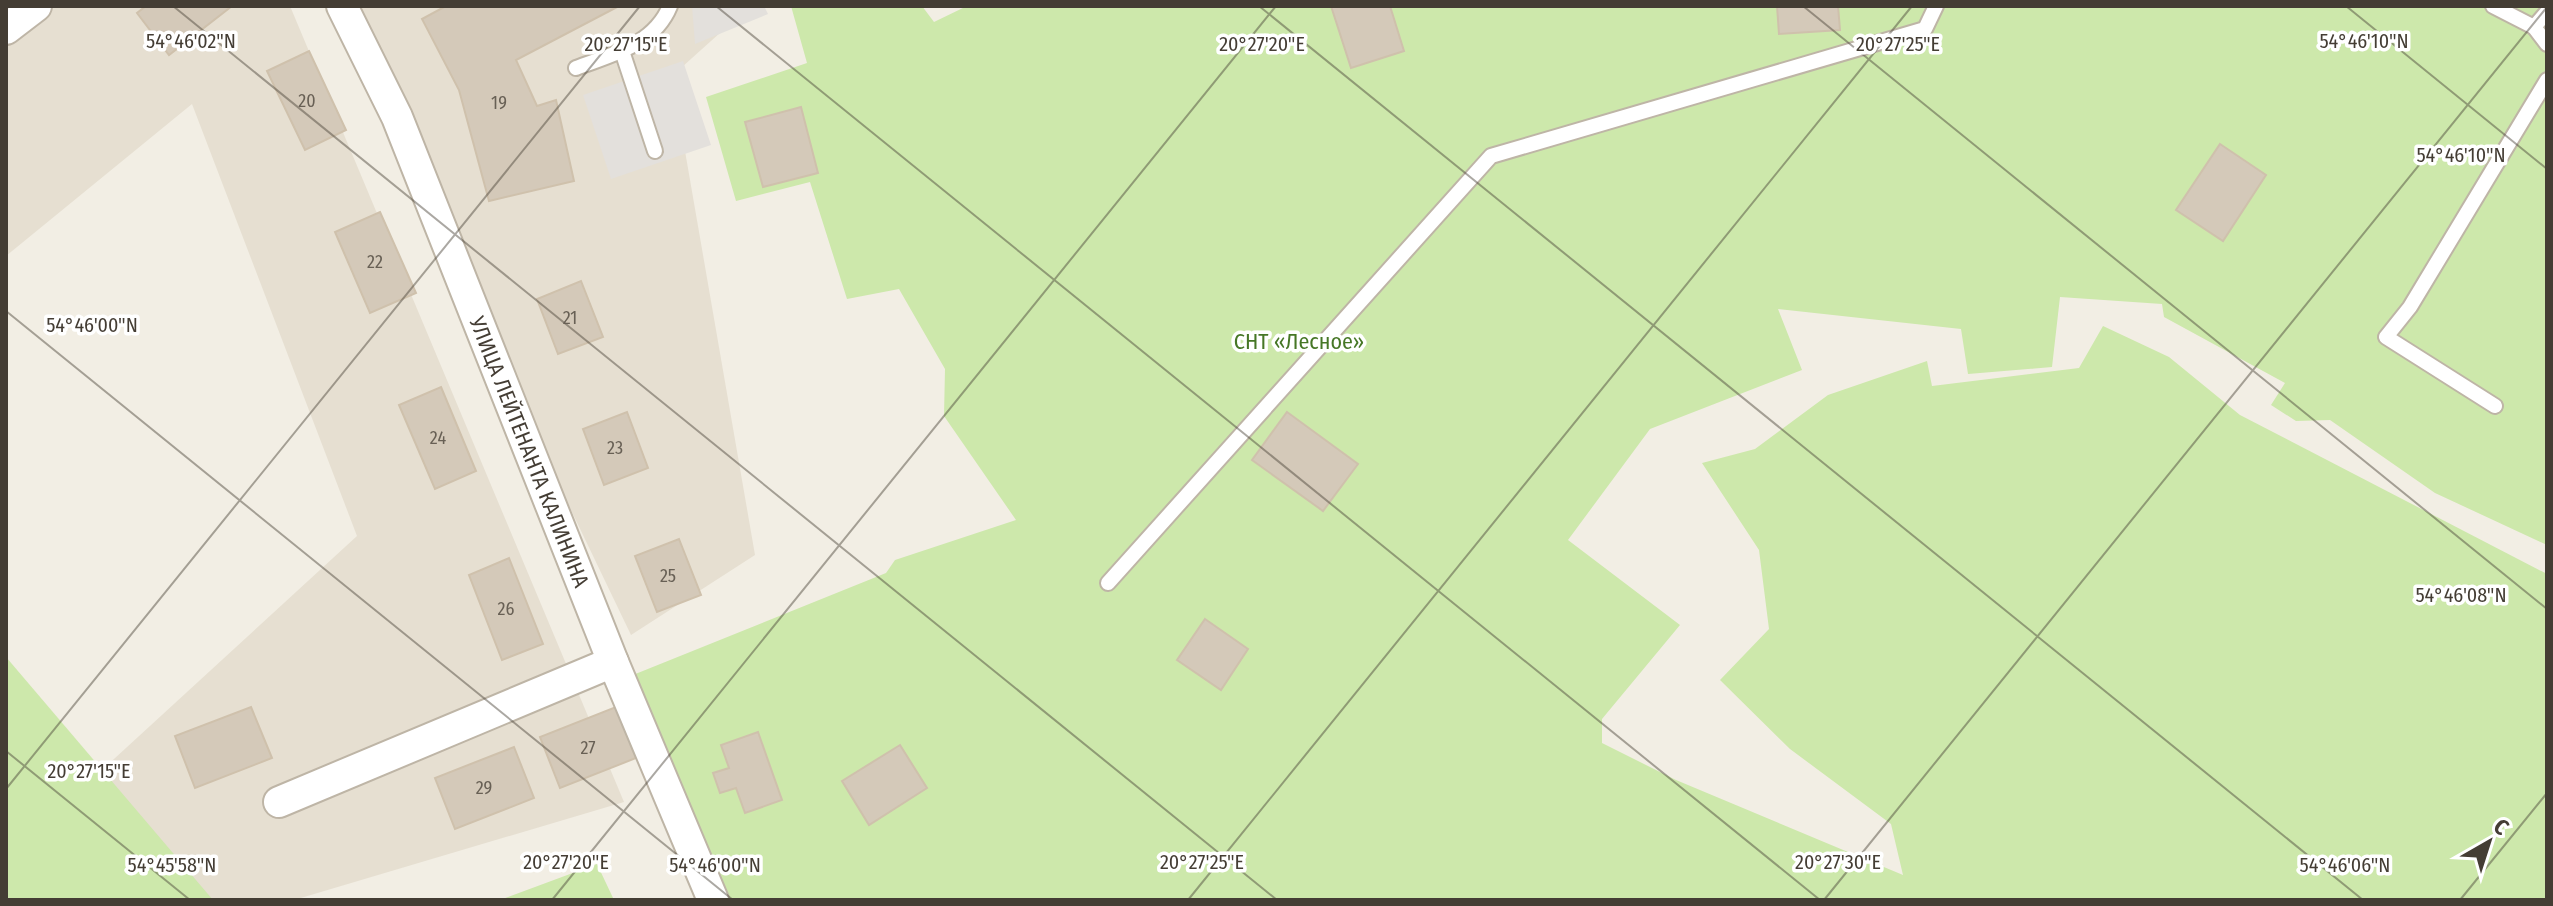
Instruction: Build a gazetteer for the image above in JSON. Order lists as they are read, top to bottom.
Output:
{
  "streets": {
    "street": ["УЛИЦА ЛЕЙТЕНАНТА КАЛИНИНА"]
  },
  "parks": ["СНТ «Лесное»"],
  "house_numbers": [
    "20",
    "19",
    "22",
    "21",
    "24",
    "23",
    "25",
    "26",
    "27",
    "29"
  ],
  "north": "top right",
  "coordinates": [
    "54°46'10\"N",
    "54°46'02\"N",
    "20°27'15\"E",
    "20°27'25\"E",
    "20°27'20\"E",
    "54°46'00\"N",
    "54°46'08\"N",
    "20°27'30\"E",
    "54°45'58\"N",
    "54°46'06\"N"
  ]
}
